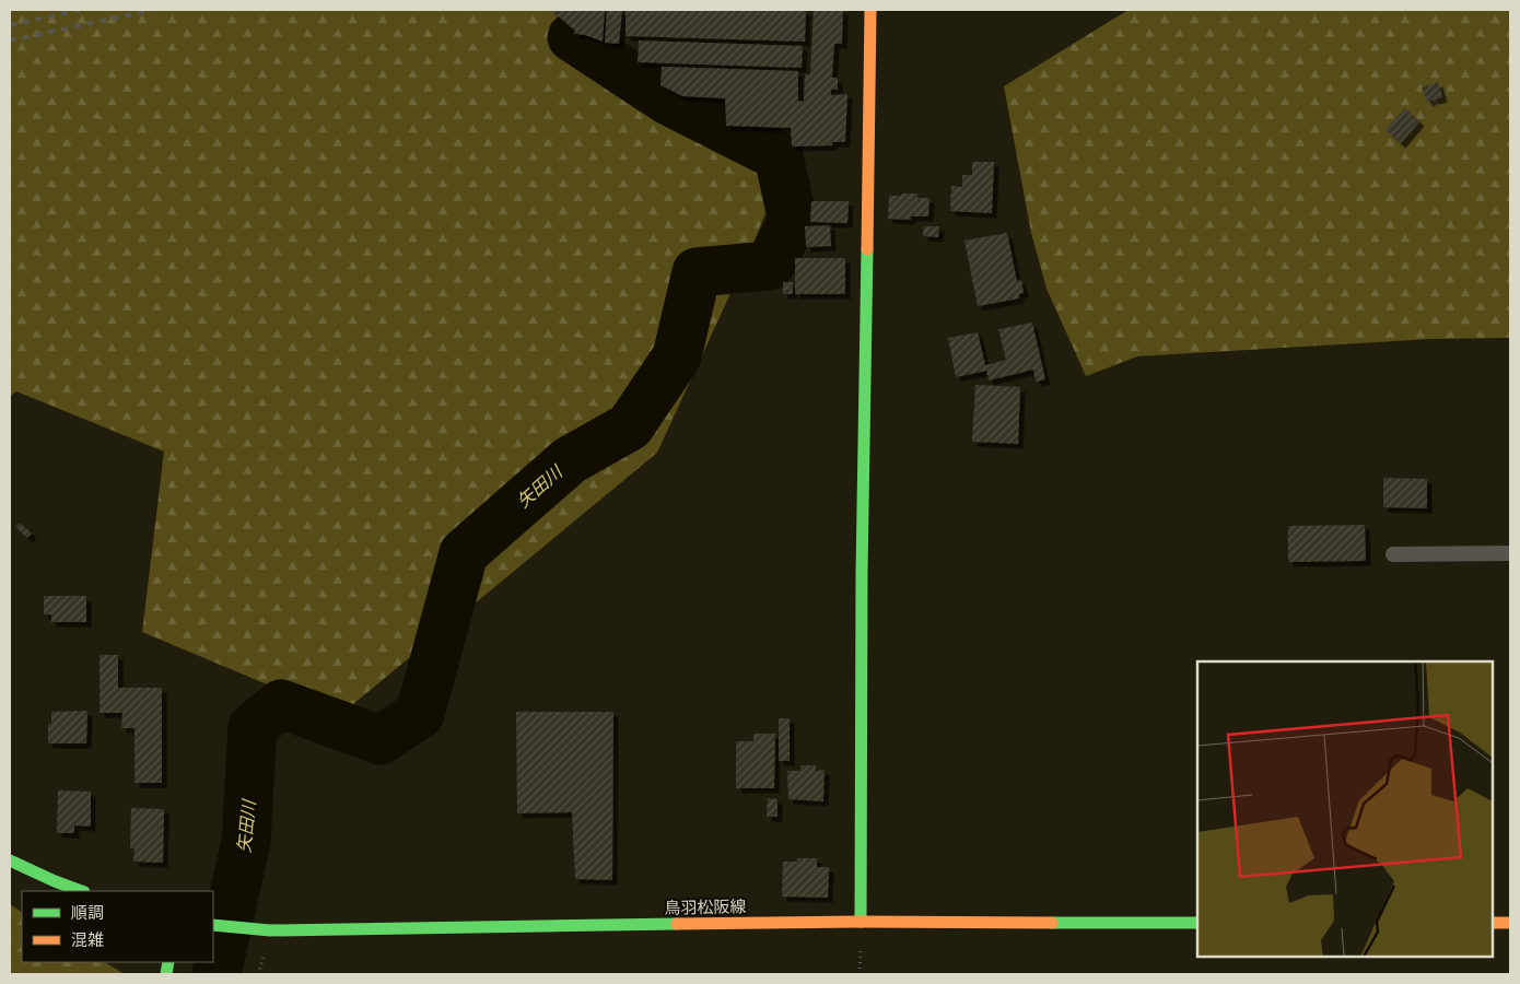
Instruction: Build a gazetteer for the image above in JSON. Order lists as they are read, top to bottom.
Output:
{
  "streets": {
    "main road": ["鳥羽松阪線"]
  },
  "water": ["矢田川"],
  "legend": ["順調", "混雑"]
}
